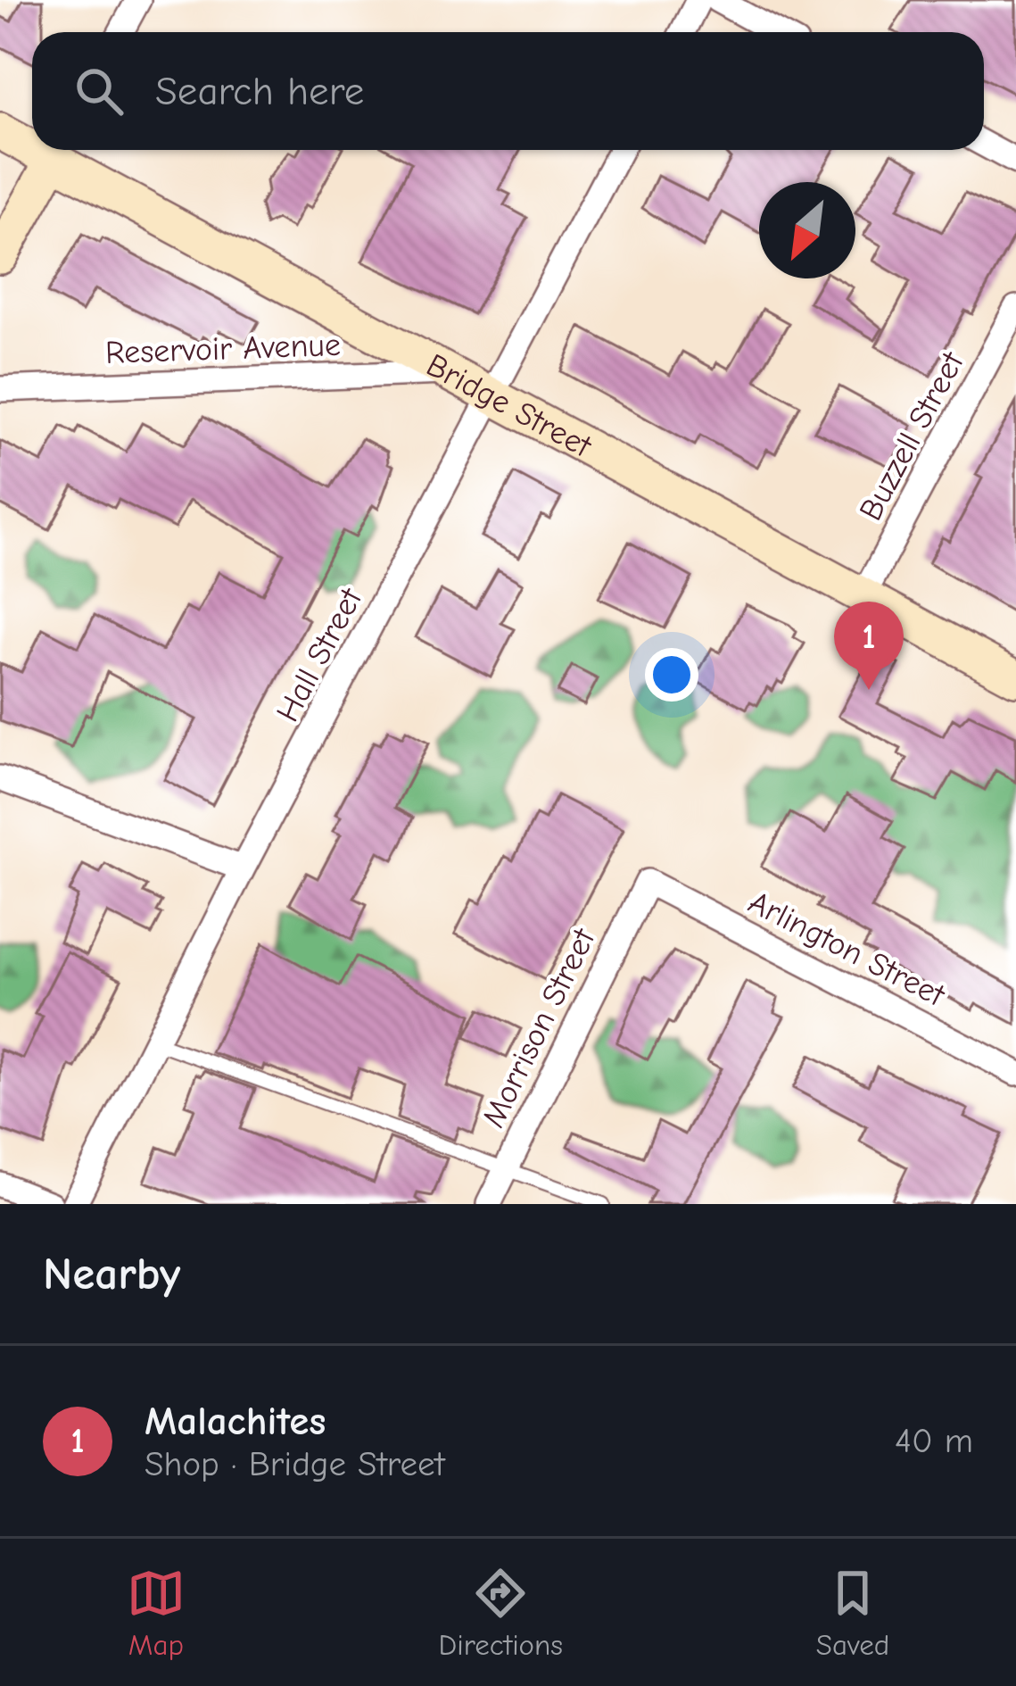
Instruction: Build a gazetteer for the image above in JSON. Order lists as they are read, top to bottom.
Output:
{
  "streets": {
    "main road": ["Bridge Street"],
    "street": [
      "Reservoir Avenue",
      "Buzzell Street",
      "Hall Street",
      "Arlington Street",
      "Morrison Street"
    ]
  },
  "crossings": [
    ["Reservoir Avenue", "Bridge Street"],
    ["Bridge Street", "Buzzell Street"],
    ["Bridge Street", "Hall Street"],
    ["Arlington Street", "Morrison Street"]
  ],
  "north": "bottom left",
  "page": {
    "search": "Search here",
    "pins": "1",
    "heading": "Nearby",
    "list": [
      {
        "mark": "1",
        "name": "Malachites",
        "note": "Shop · Bridge Street",
        "value": "40 m"
      }
    ],
    "nav": ["Map", "Directions", "Saved"]
  }
}
